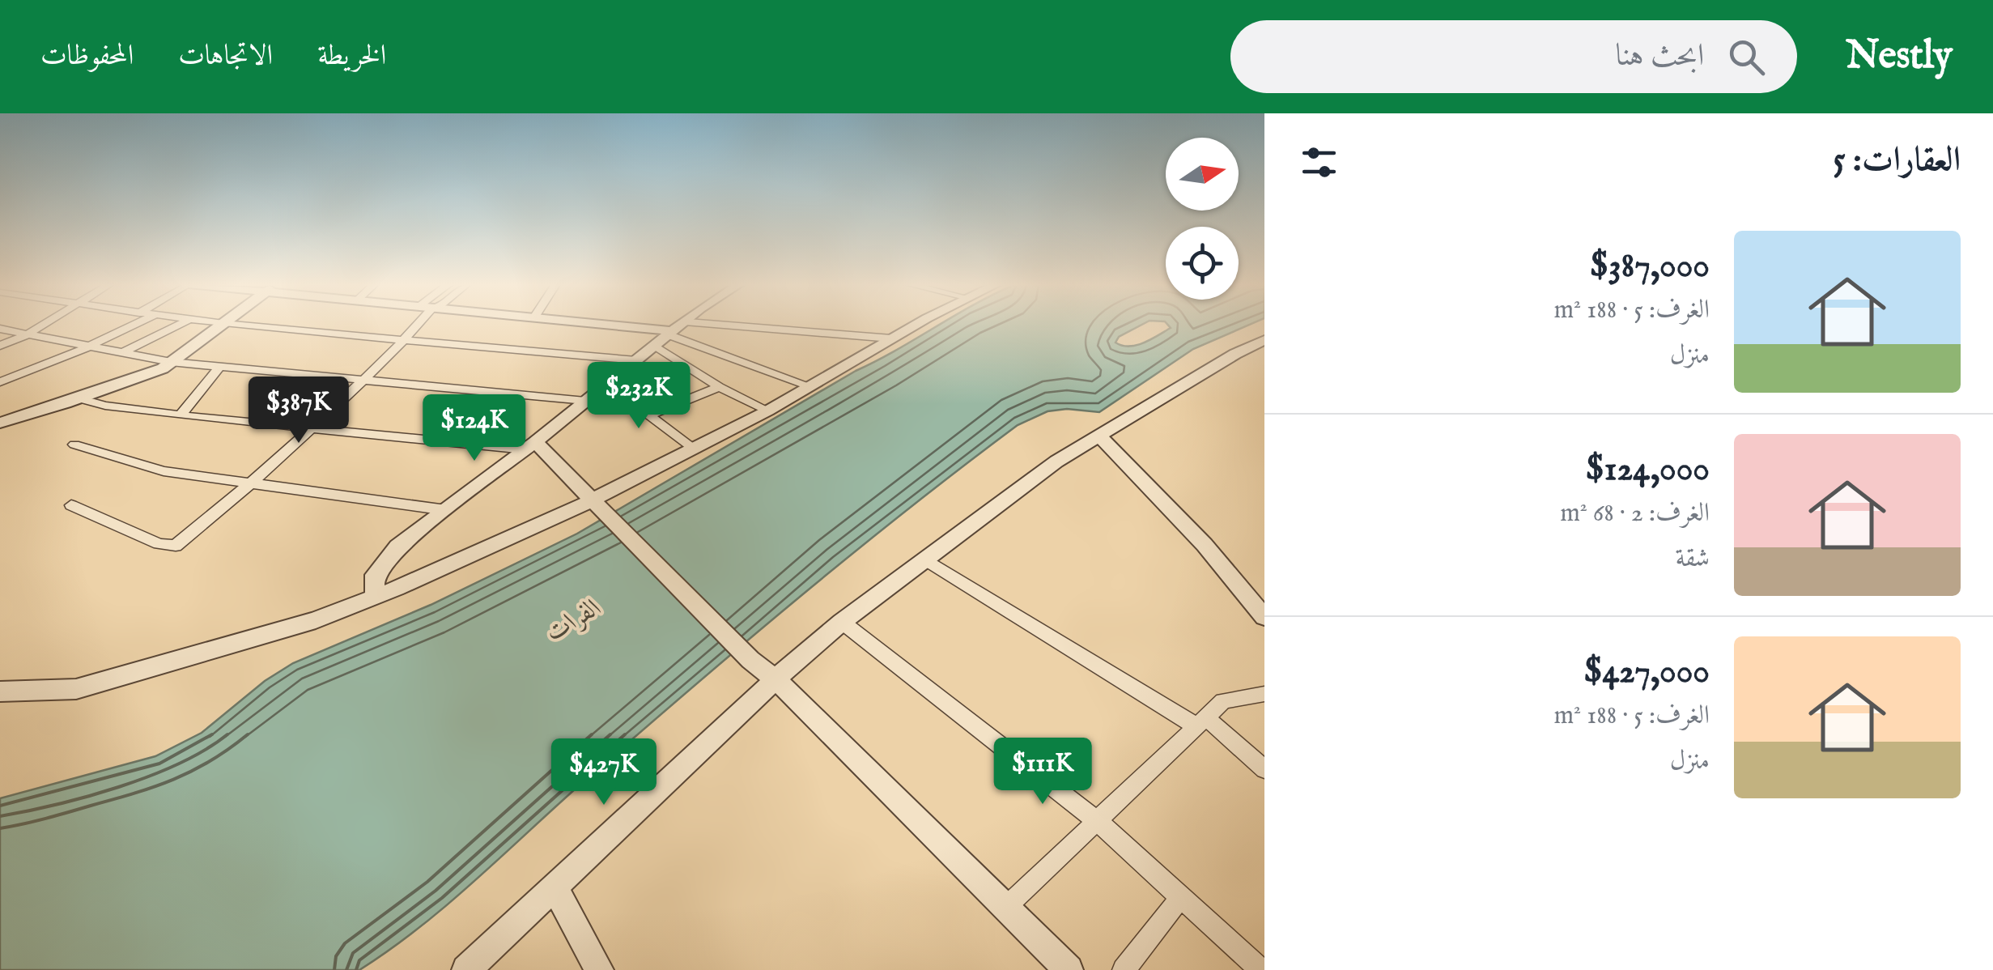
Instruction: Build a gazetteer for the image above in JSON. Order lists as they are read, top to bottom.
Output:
{
  "water": ["الفرات"],
  "north": "right",
  "page": {
    "header": "Nestly",
    "search": "ابحث هنا",
    "nav": ["الخريطة", "الاتجاهات", "المحفوظات"],
    "heading": "العقارات: 5",
    "list": [
      {
        "name": "$387,000",
        "note": "الغرف: 5 · 188 m² · منزل"
      },
      {
        "name": "$124,000",
        "note": "الغرف: 2 · 68 m² · شقة"
      },
      {
        "name": "$427,000",
        "note": "الغرف: 5 · 188 m² · منزل"
      }
    ],
    "price": [
      "$232K",
      "$387K",
      "$124K",
      "$111K",
      "$427K"
    ]
  }
}
